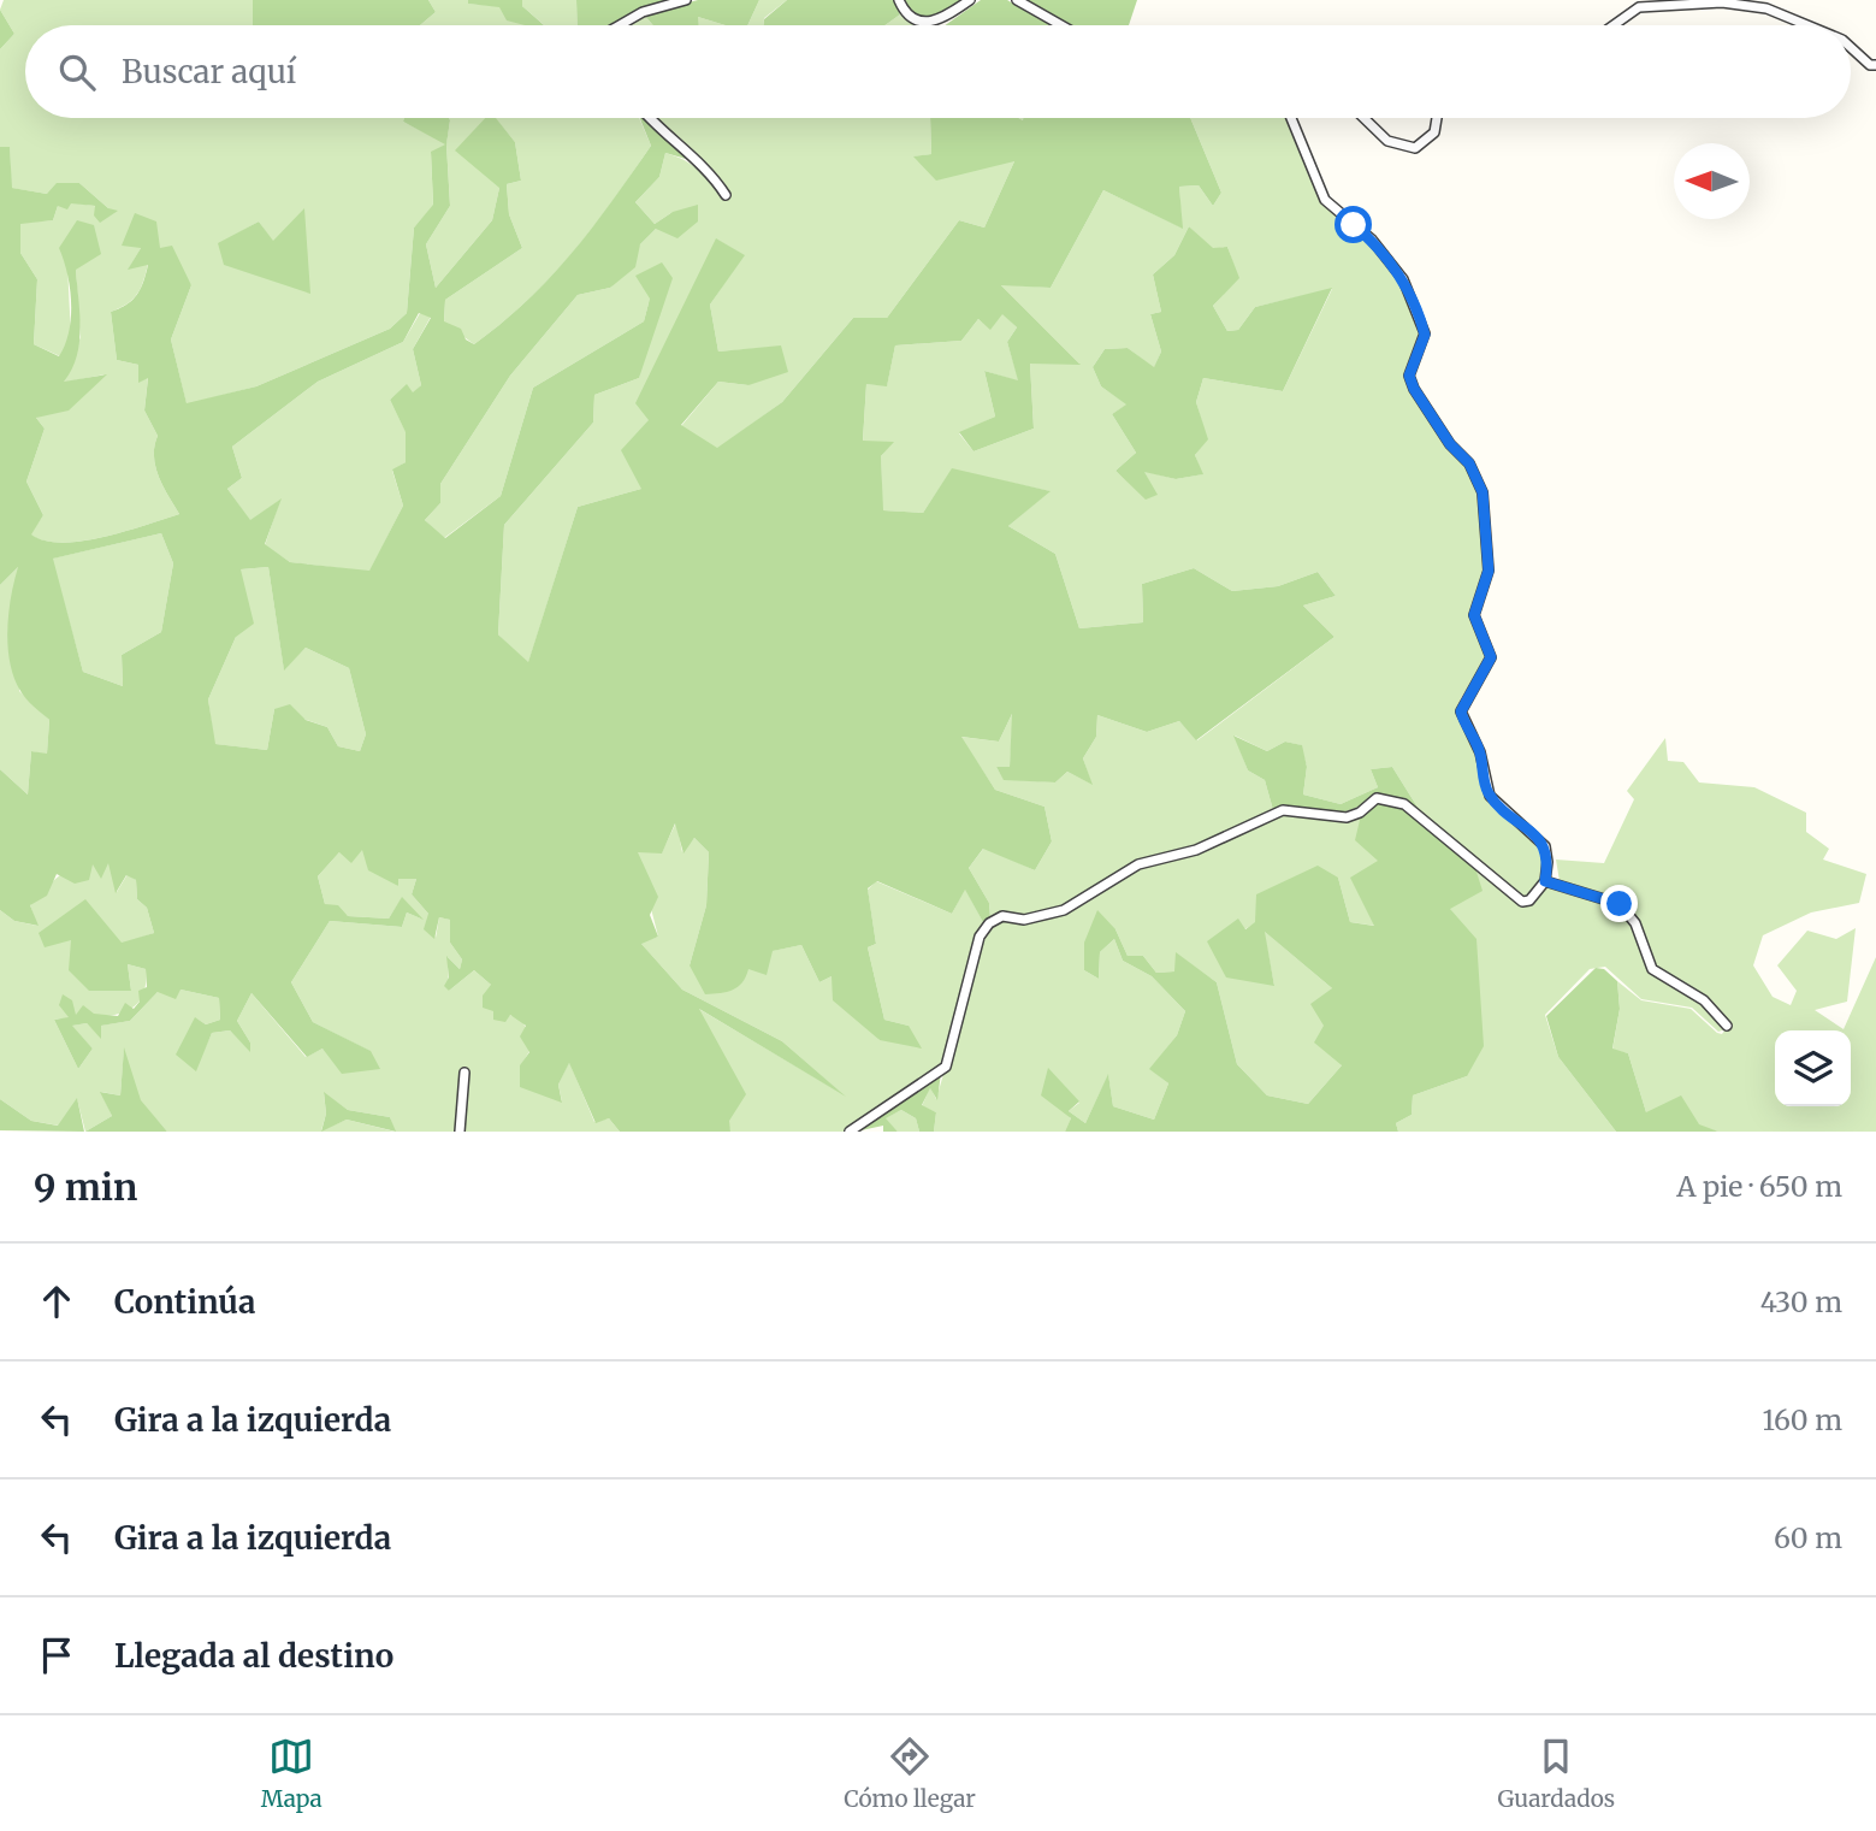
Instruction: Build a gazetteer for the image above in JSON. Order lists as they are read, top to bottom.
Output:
{
  "north": "left",
  "page": {
    "search": "Buscar aquí",
    "heading": ["9 min", "A pie · 650 m"],
    "list": [
      ["Continúa", "430 m"],
      ["Gira a la izquierda", "160 m"],
      ["Gira a la izquierda", "60 m"],
      "Llegada al destino"
    ],
    "nav": ["Mapa", "Cómo llegar", "Guardados"]
  }
}
